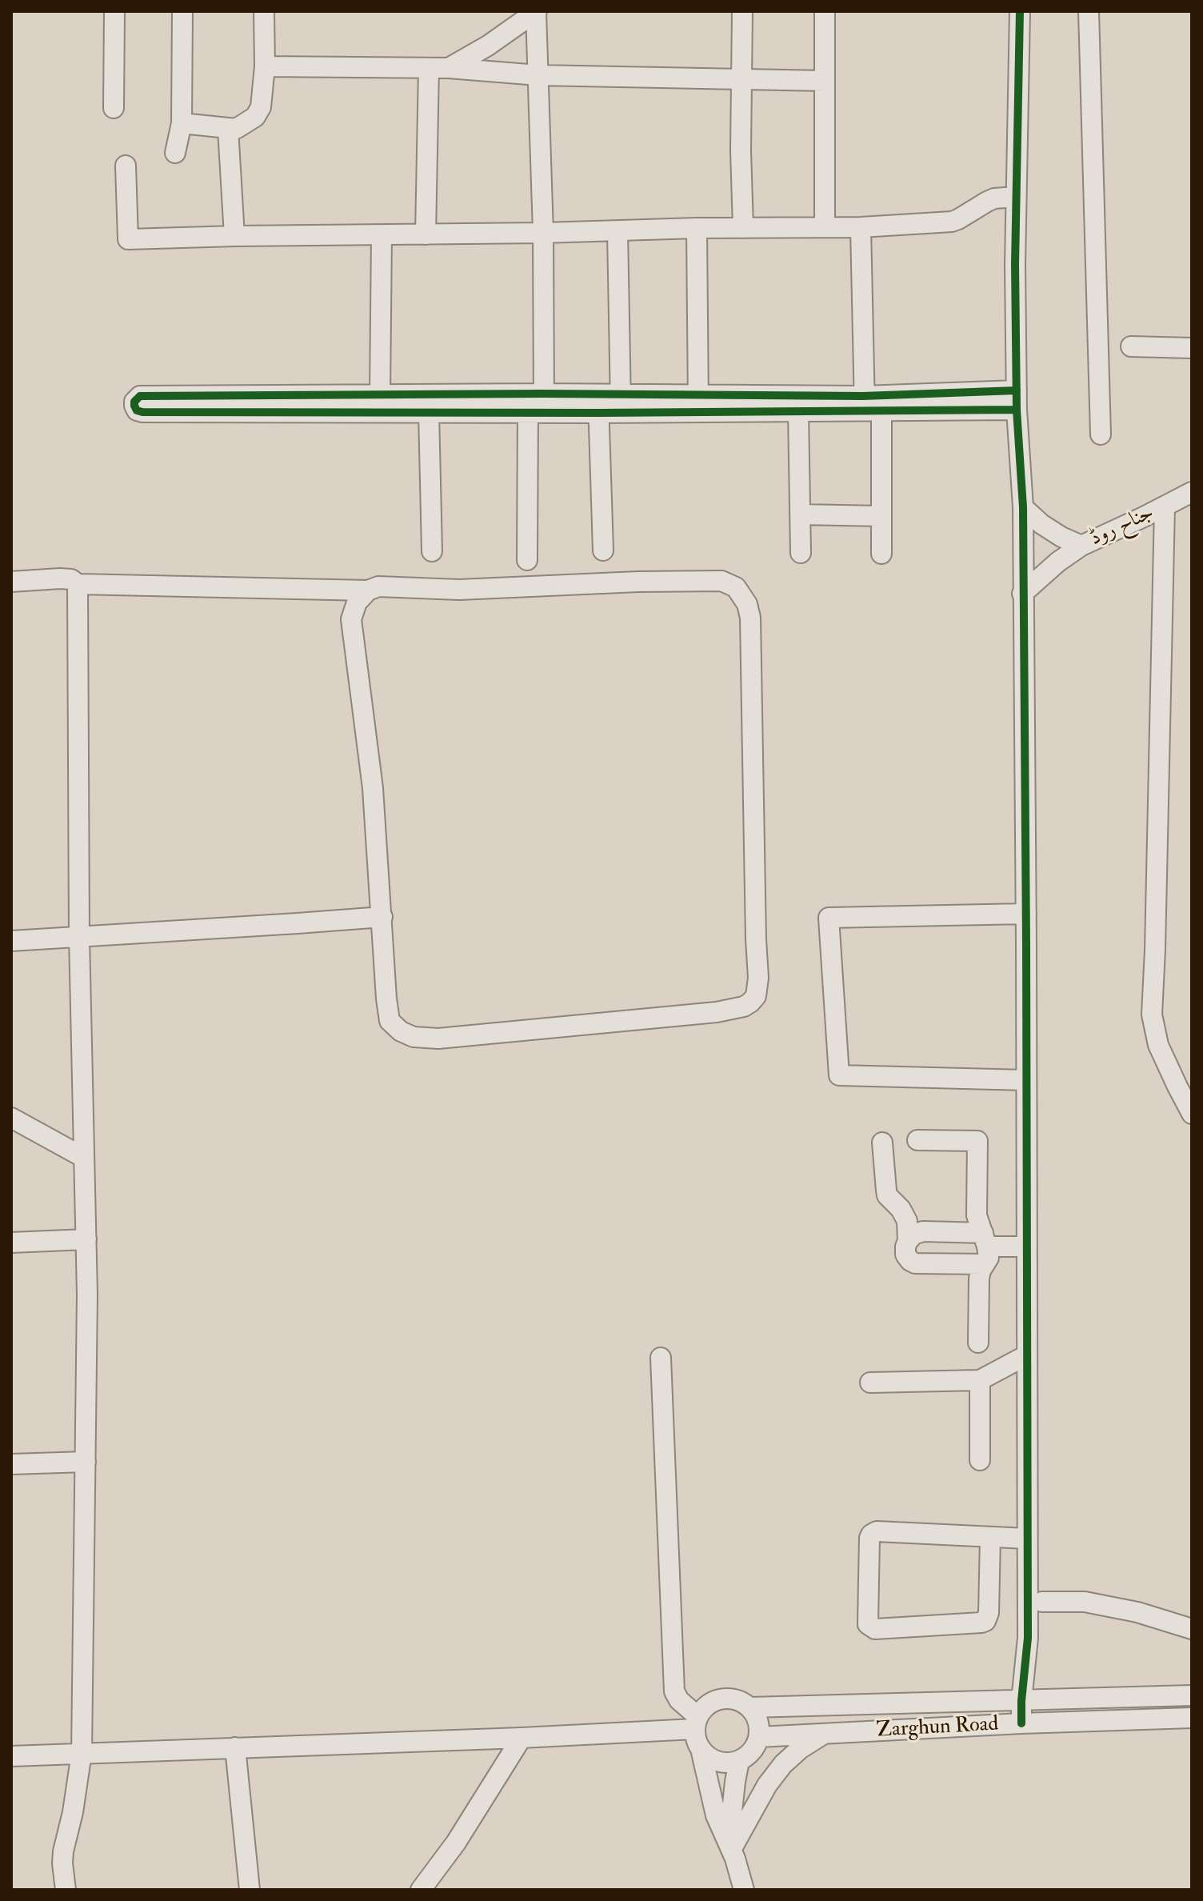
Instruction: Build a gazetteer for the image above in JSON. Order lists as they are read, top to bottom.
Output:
{
  "streets": {
    "street": ["جناح روڈ", "Zarghun Road"]
  }
}
